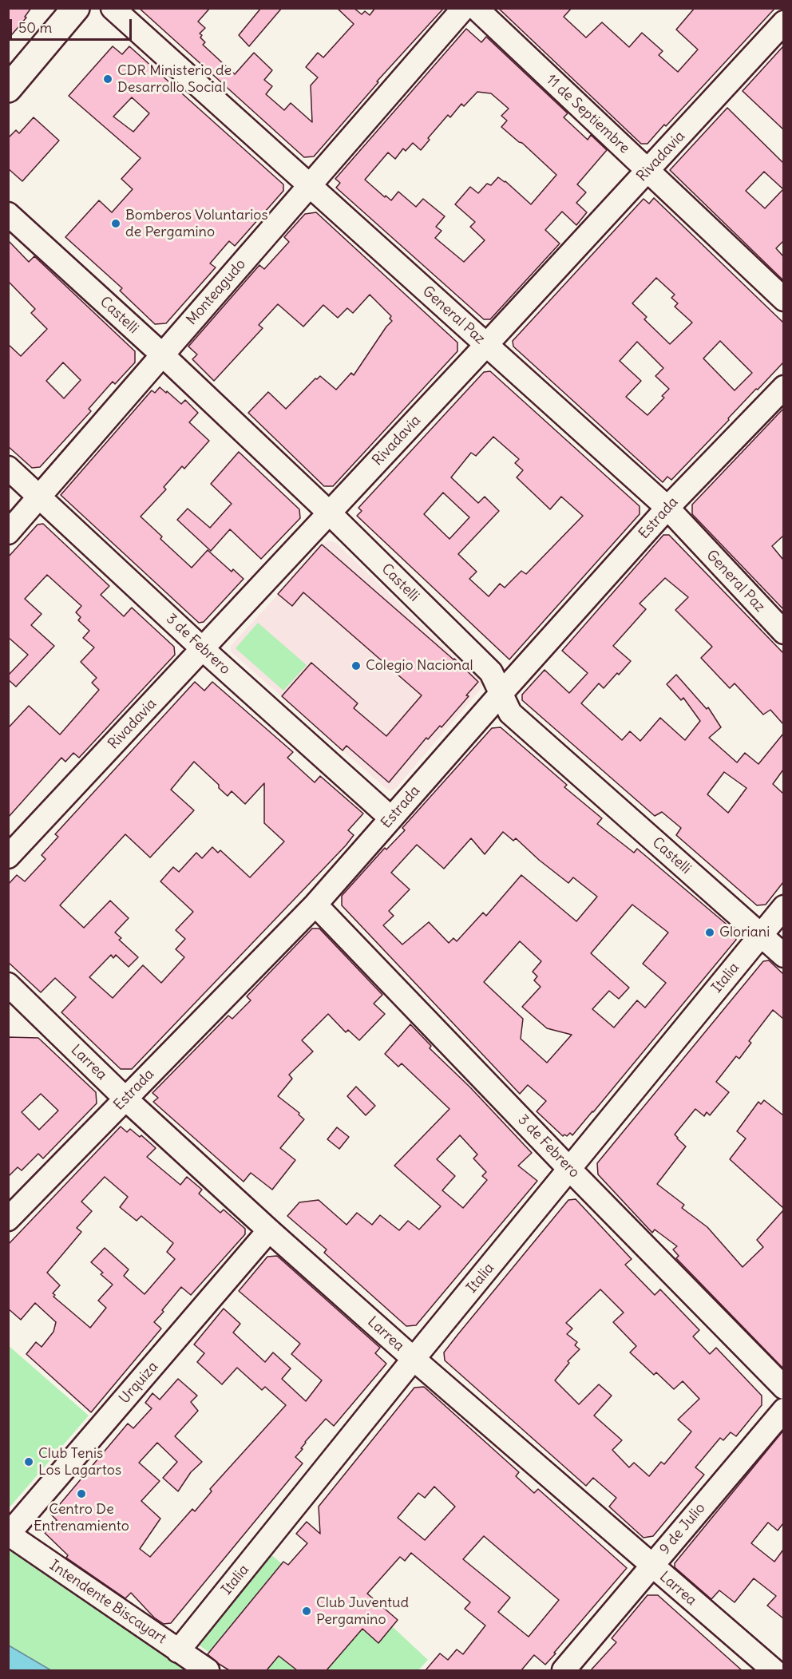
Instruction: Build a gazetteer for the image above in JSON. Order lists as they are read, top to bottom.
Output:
{
  "streets": {
    "street": [
      "11 de Septiembre",
      "Rivadavia",
      "Monteagudo",
      "Castelli",
      "General Paz",
      "Estrada",
      "3 de Febrero",
      "Italia",
      "Larrea",
      "Urquiza",
      "9 de Julio",
      "Intendente Biscayart"
    ]
  },
  "crossings": [
    ["11 de Septiembre", "Rivadavia"],
    ["Rivadavia", "Castelli"],
    ["Rivadavia", "General Paz"],
    ["Rivadavia", "3 de Febrero"],
    ["Monteagudo", "Castelli"],
    ["Monteagudo", "General Paz"],
    ["Monteagudo", "3 de Febrero"],
    ["Castelli", "Estrada"],
    ["Castelli", "Italia"],
    ["General Paz", "Estrada"],
    ["Estrada", "3 de Febrero"],
    ["Estrada", "Larrea"],
    ["3 de Febrero", "Italia"],
    ["Italia", "Larrea"],
    ["Italia", "Intendente Biscayart"],
    ["Larrea", "Urquiza"],
    ["Larrea", "9 de Julio"],
    ["Urquiza", "Intendente Biscayart"]
  ],
  "places": [
    "CDR Ministerio de Desarrollo Social",
    "Bomberos Voluntarios de Pergamino",
    "Colegio Nacional",
    "Gloriani",
    "Club Tenis Los Lagartos",
    "Centro De Entrenamiento",
    "Club Juventud Pergamino"
  ],
  "scale_bar": "50 m"
}
